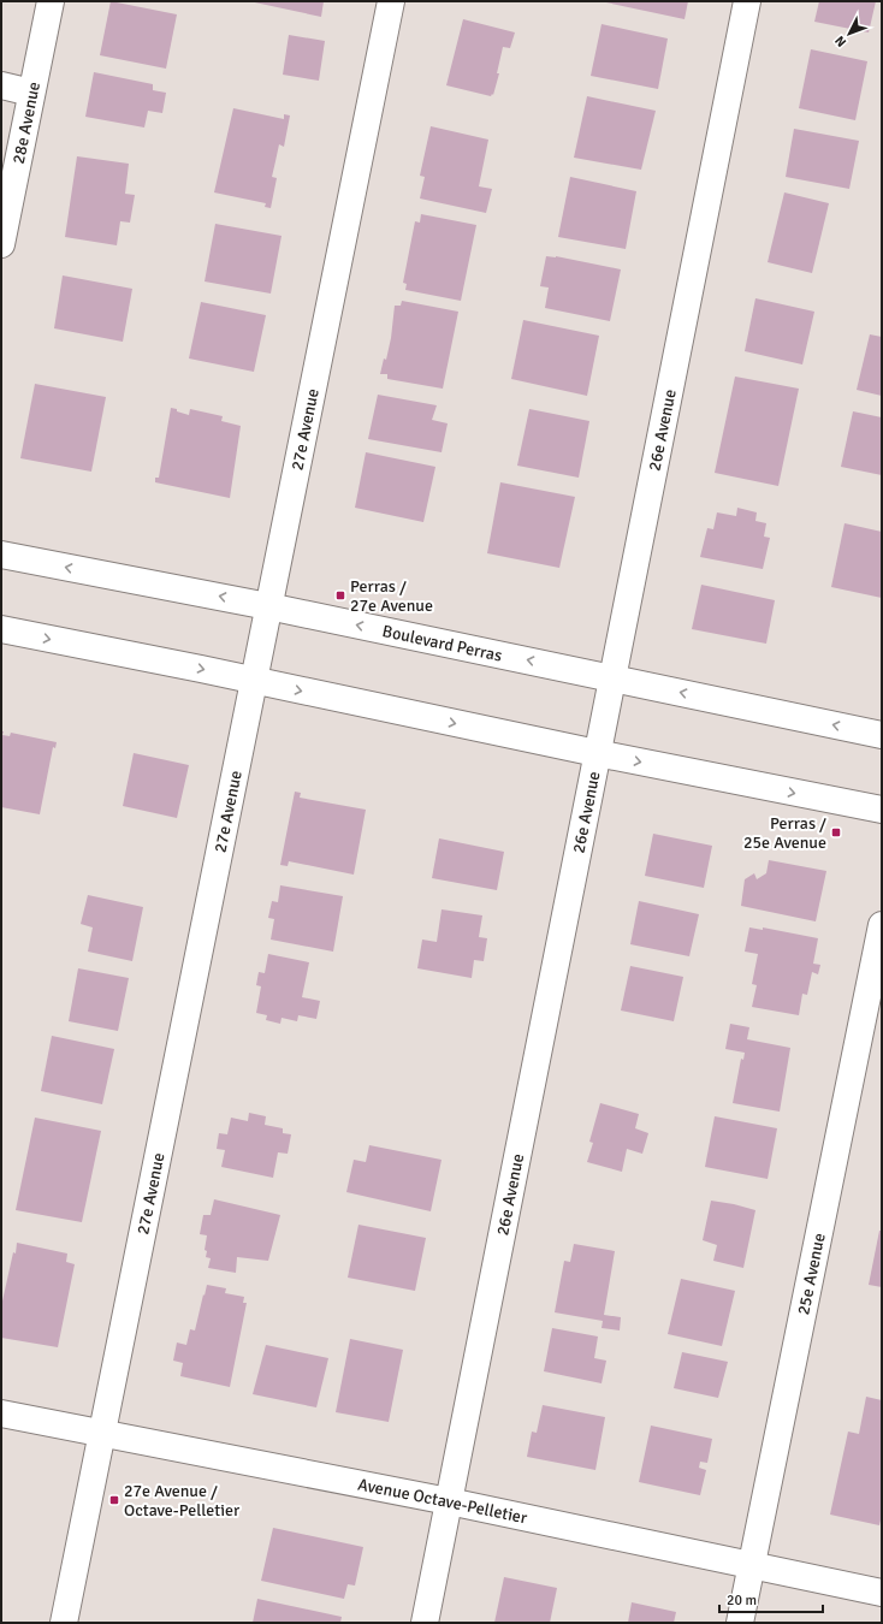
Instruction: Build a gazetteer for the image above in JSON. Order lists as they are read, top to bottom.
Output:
{
  "streets": {
    "street": [
      "28e Avenue",
      "27e Avenue",
      "26e Avenue",
      "Boulevard Perras",
      "25e Avenue",
      "Avenue Octave-Pelletier"
    ]
  },
  "crossings": [
    ["27e Avenue", "Boulevard Perras"],
    ["27e Avenue", "Avenue Octave-Pelletier"],
    ["26e Avenue", "Boulevard Perras"],
    ["26e Avenue", "Avenue Octave-Pelletier"],
    ["25e Avenue", "Avenue Octave-Pelletier"]
  ],
  "places": {
    "transit": ["Perras / 27e Avenue", "Perras / 25e Avenue", "27e Avenue / Octave-Pelletier"]
  },
  "scale_bar": "20 m",
  "north": "bottom left"
}
